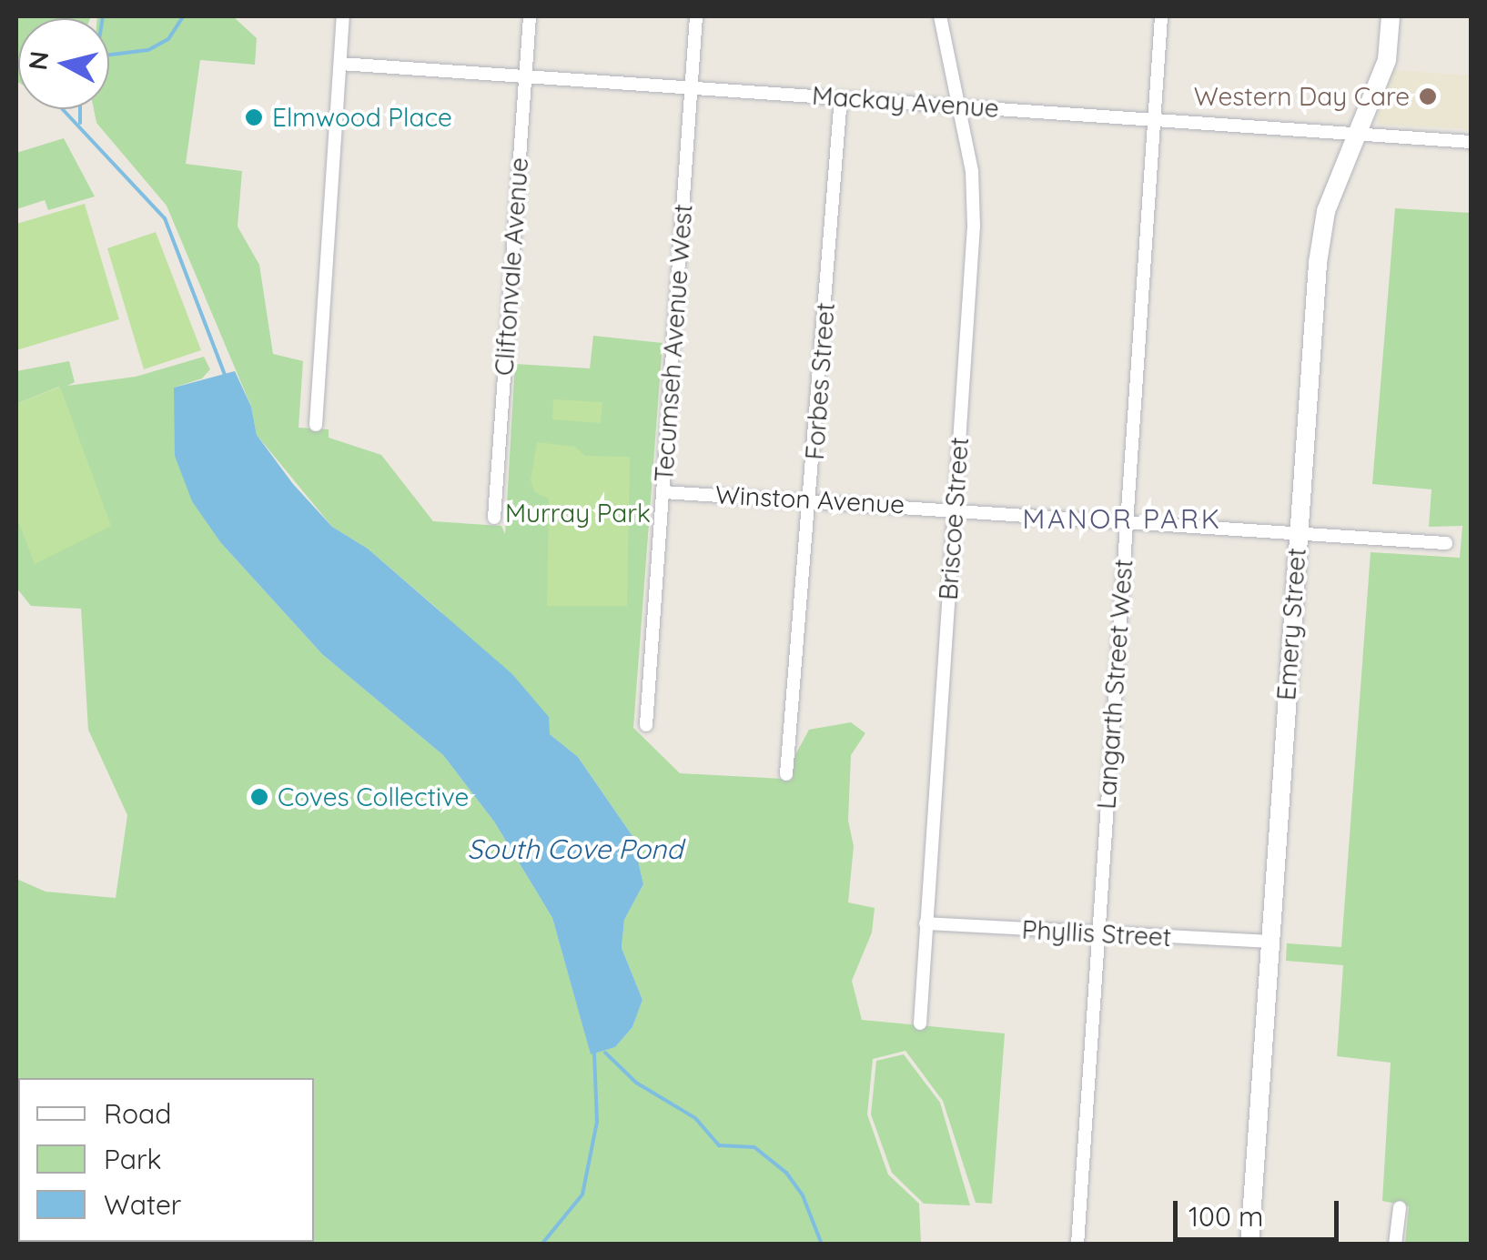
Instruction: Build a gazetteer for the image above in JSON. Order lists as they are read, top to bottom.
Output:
{
  "streets": {
    "street": [
      "Mackay Avenue",
      "Cliftonvale Avenue",
      "Tecumseh Avenue West",
      "Forbes Street",
      "Winston Avenue",
      "Briscoe Street",
      "Emery Street",
      "Langarth Street West",
      "Phyllis Street"
    ]
  },
  "crossings": [
    ["Mackay Avenue", "Cliftonvale Avenue"],
    ["Mackay Avenue", "Tecumseh Avenue West"],
    ["Mackay Avenue", "Forbes Street"],
    ["Mackay Avenue", "Briscoe Street"],
    ["Mackay Avenue", "Emery Street"],
    ["Mackay Avenue", "Langarth Street West"],
    ["Tecumseh Avenue West", "Winston Avenue"],
    ["Forbes Street", "Winston Avenue"],
    ["Winston Avenue", "Briscoe Street"],
    ["Winston Avenue", "Emery Street"],
    ["Winston Avenue", "Langarth Street West"],
    ["Briscoe Street", "Phyllis Street"],
    ["Emery Street", "Phyllis Street"],
    ["Langarth Street West", "Phyllis Street"]
  ],
  "districts": ["MANOR PARK"],
  "water": ["South Cove Pond"],
  "parks": ["Murray Park"],
  "places": ["Western Day Care", "Elmwood Place", "Coves Collective"],
  "legend": ["Road", "Park", "Water"],
  "scale_bar": "100 m",
  "north": "left"
}
